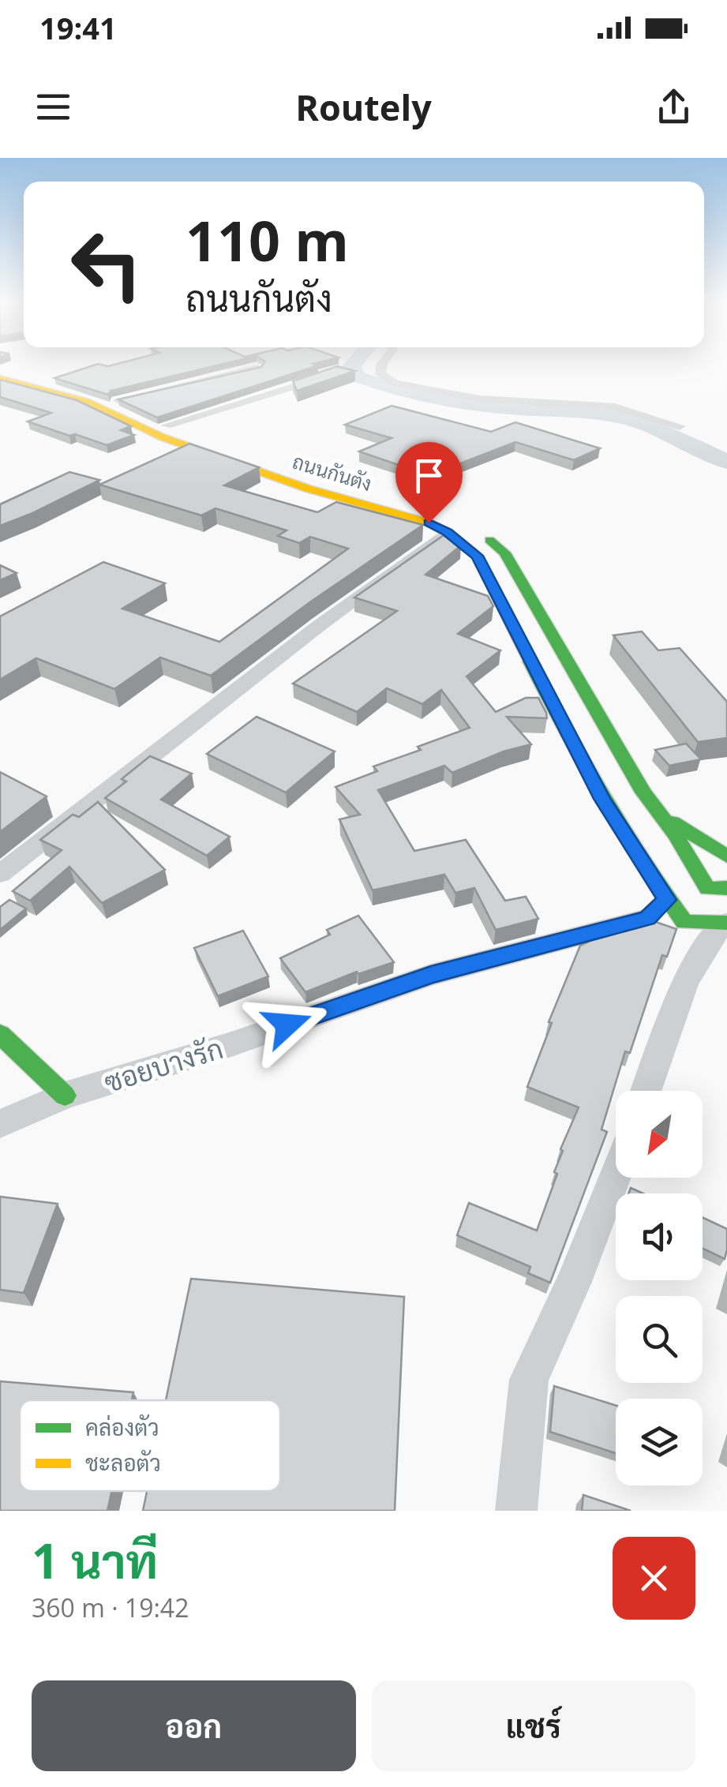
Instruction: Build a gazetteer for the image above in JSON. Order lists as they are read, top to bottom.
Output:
{
  "streets": {
    "main road": ["ถนนกันตัง"],
    "street": ["ซอยบางรัก"]
  },
  "crossings": [
    ["ถนนกันตัง", "ซอยบางรัก"]
  ],
  "legend": ["คล่องตัว", "ชะลอตัว"],
  "north": "bottom left",
  "page": {
    "status": "19:41",
    "header": "Routely",
    "turn": ["110 m", "ถนนกันตัง"],
    "heading": ["1 นาที", "360 m · 19:42"],
    "buttons": ["ออก", "แชร์"]
  }
}
